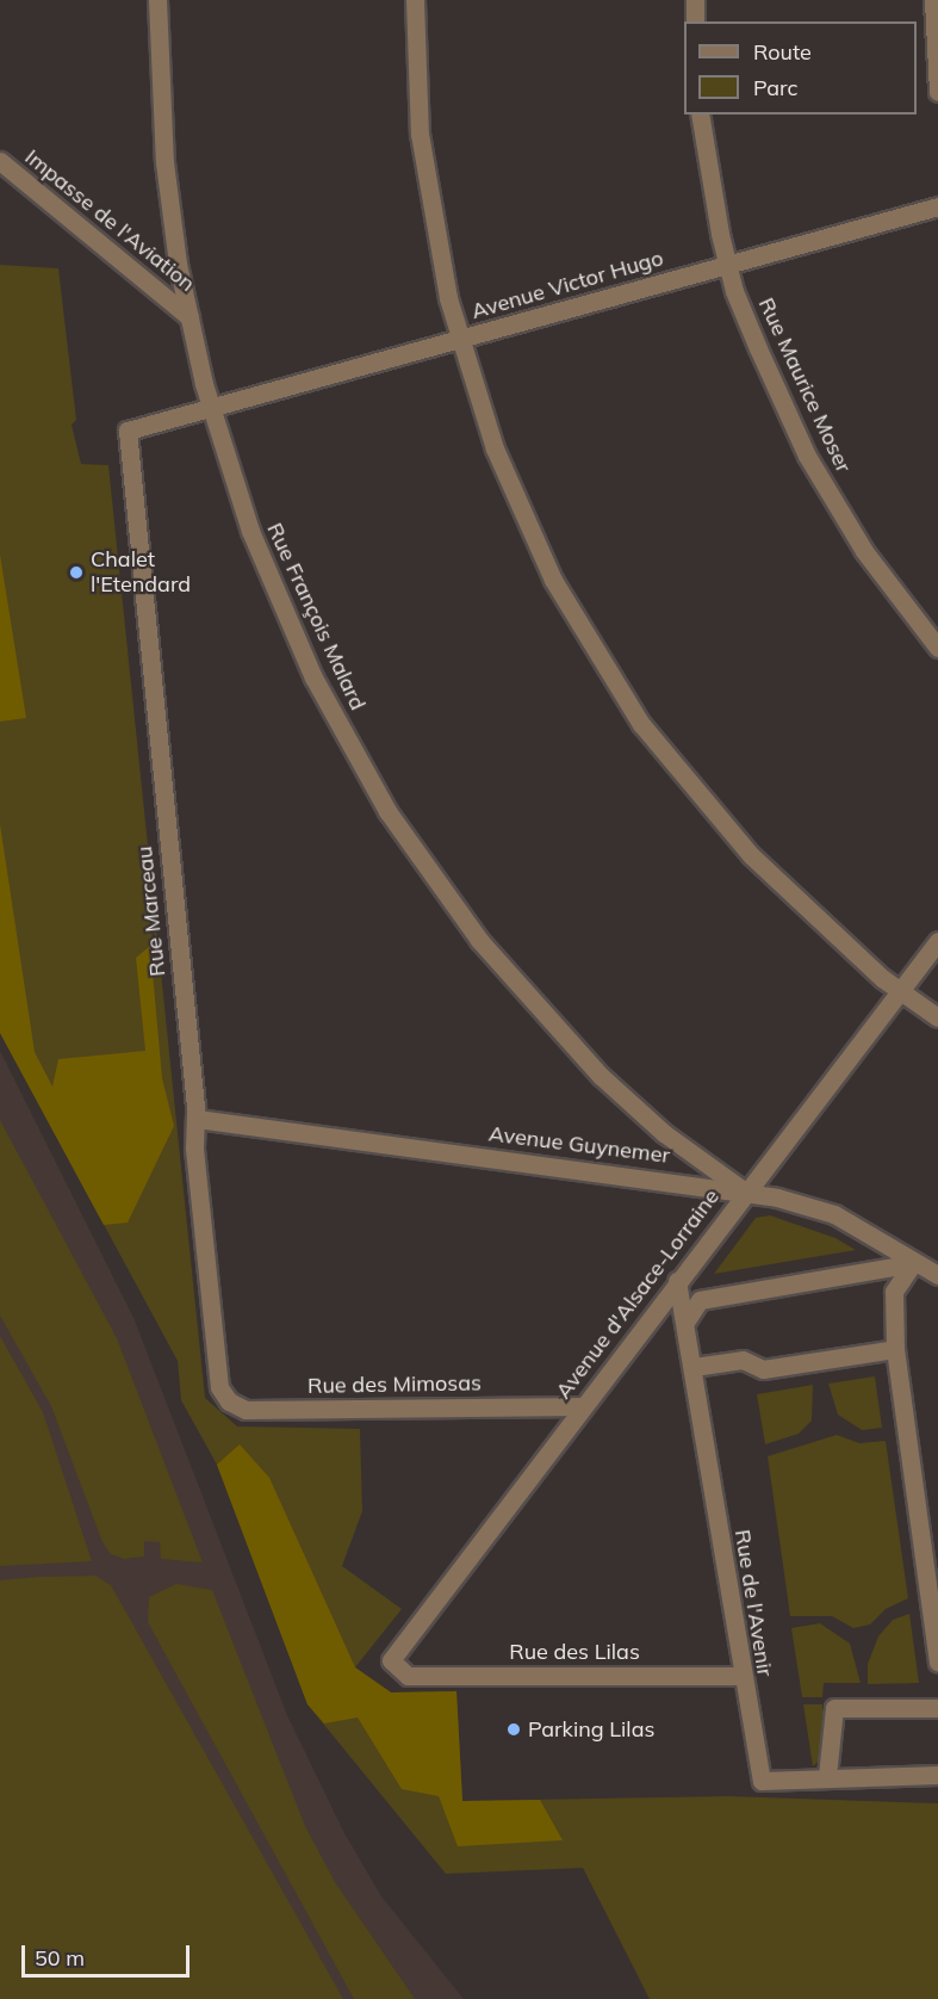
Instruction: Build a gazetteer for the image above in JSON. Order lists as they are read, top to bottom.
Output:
{
  "streets": {
    "street": [
      "Impasse de l'Aviation",
      "Avenue Victor Hugo",
      "Rue Maurice Moser",
      "Rue François Malard",
      "Rue Marceau",
      "Avenue Guynemer",
      "Avenue d'Alsace-Lorraine",
      "Rue des Mimosas",
      "Rue de l'Avenir",
      "Rue des Lilas"
    ]
  },
  "crossings": [
    ["Impasse de l'Aviation", "Rue François Malard"],
    ["Avenue Victor Hugo", "Rue Maurice Moser"],
    ["Avenue Victor Hugo", "Rue François Malard"],
    ["Avenue Victor Hugo", "Rue Marceau"],
    ["Rue François Malard", "Avenue Guynemer"],
    ["Rue François Malard", "Avenue d'Alsace-Lorraine"],
    ["Rue Marceau", "Avenue Guynemer"],
    ["Rue Marceau", "Rue des Mimosas"],
    ["Avenue Guynemer", "Avenue d'Alsace-Lorraine"],
    ["Avenue d'Alsace-Lorraine", "Rue des Mimosas"],
    ["Avenue d'Alsace-Lorraine", "Rue de l'Avenir"],
    ["Avenue d'Alsace-Lorraine", "Rue des Lilas"],
    ["Rue de l'Avenir", "Rue des Lilas"]
  ],
  "places": ["Chalet l'Etendard", "Parking Lilas"],
  "legend": ["Route", "Parc"],
  "scale_bar": "50 m"
}
